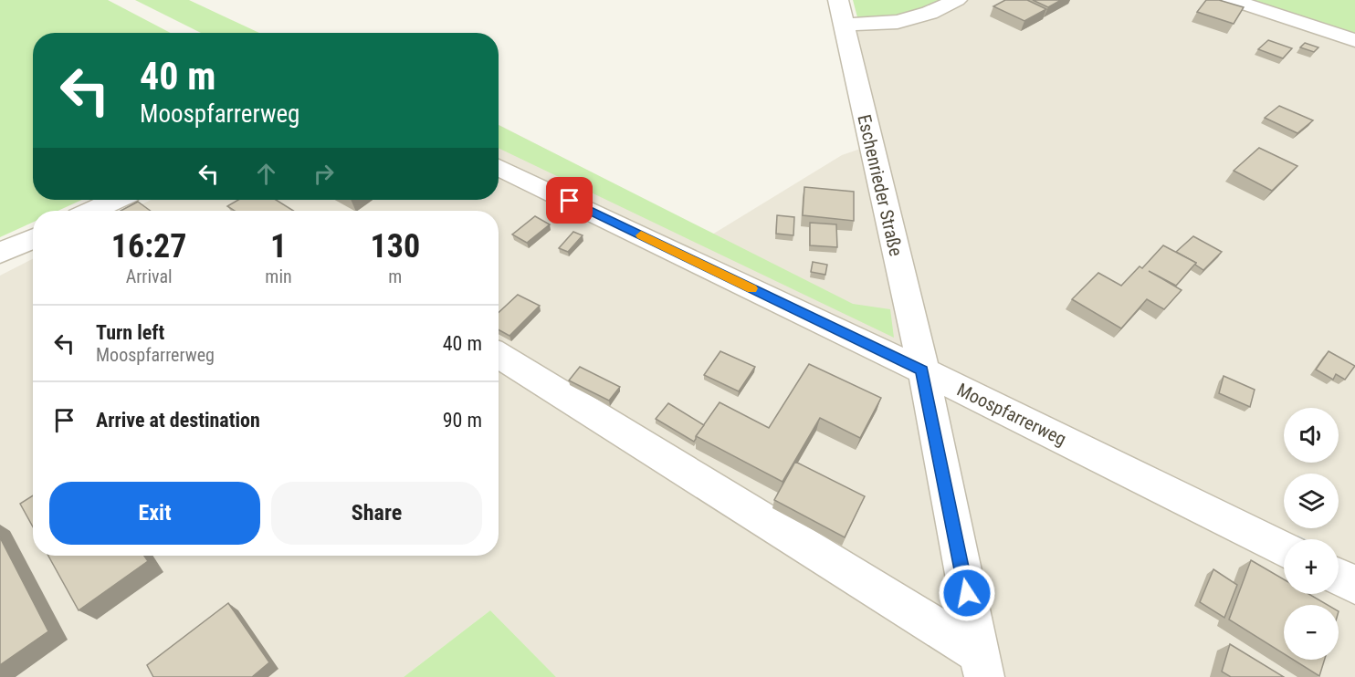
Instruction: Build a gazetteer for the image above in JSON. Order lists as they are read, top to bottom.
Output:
{
  "streets": {
    "street": ["Eschenrieder Straße", "Moospfarrerweg"]
  },
  "crossings": [
    ["Eschenrieder Straße", "Moospfarrerweg"]
  ],
  "page": {
    "turn": ["40 m", "Moospfarrerweg"],
    "eta": [
      "16:27",
      "Arrival",
      "1",
      "min",
      "130",
      "m"
    ],
    "list": [
      {
        "name": "Turn left",
        "note": "Moospfarrerweg",
        "value": "40 m"
      },
      {
        "name": "Arrive at destination",
        "value": "90 m"
      }
    ],
    "map_buttons": ["+", "−"],
    "buttons": ["Exit", "Share"]
  }
}
